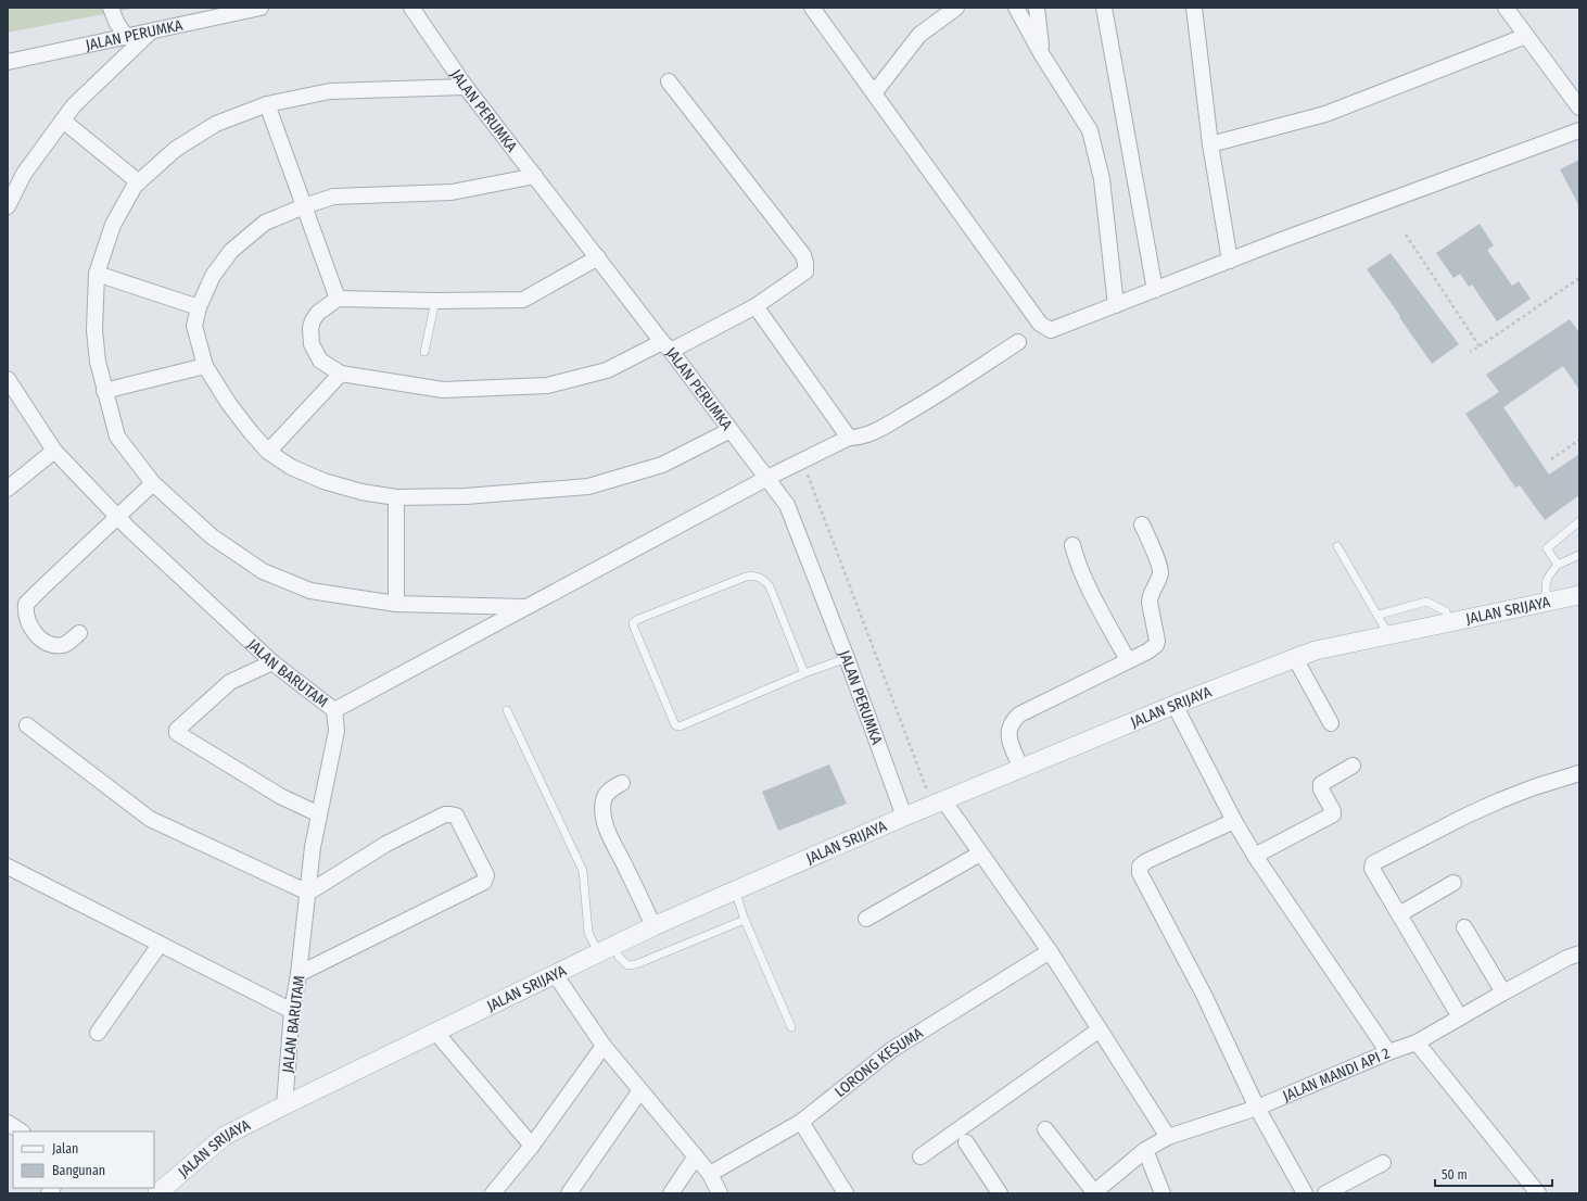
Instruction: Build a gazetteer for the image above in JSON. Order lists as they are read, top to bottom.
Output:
{
  "streets": {
    "street": [
      "JALAN PERUMKA",
      "JALAN SRIJAYA",
      "JALAN BARUTAM",
      "LORONG KESUMA",
      "JALAN MANDI API 2"
    ]
  },
  "crossings": [
    ["JALAN PERUMKA", "JALAN SRIJAYA"],
    ["JALAN SRIJAYA", "JALAN BARUTAM"]
  ],
  "legend": ["Jalan", "Bangunan"],
  "scale_bar": "50 m"
}
